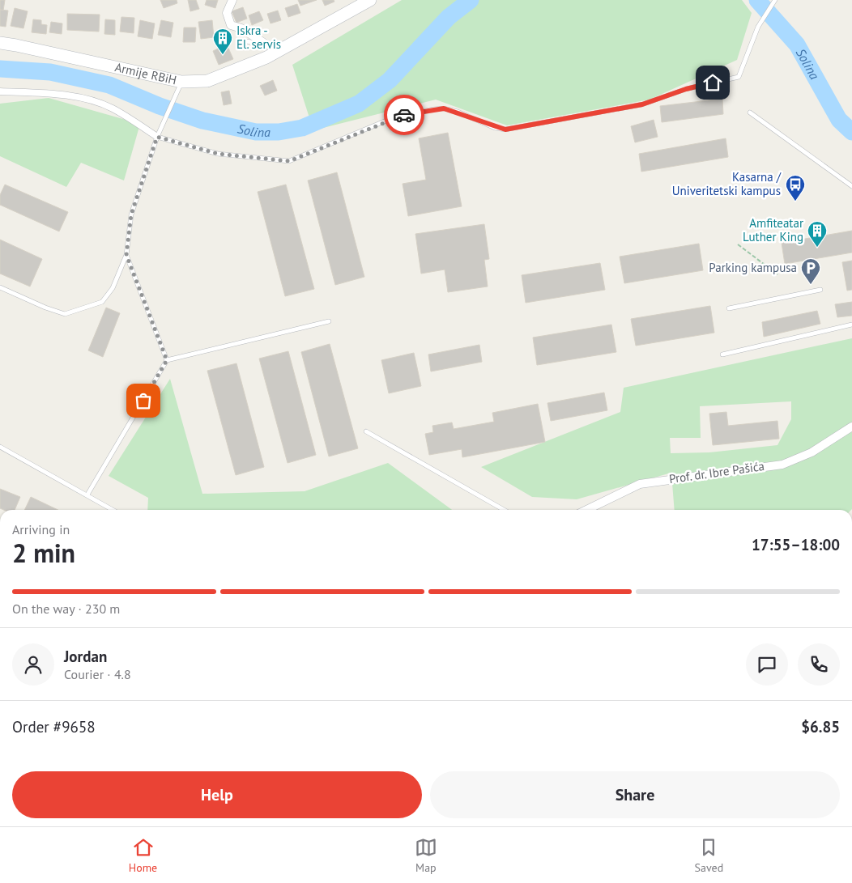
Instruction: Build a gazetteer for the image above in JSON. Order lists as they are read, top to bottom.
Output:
{
  "streets": {
    "main road": ["Armije RBiH"],
    "street": ["Prof. dr. Ibre Pašića"]
  },
  "water": ["Solina"],
  "places": {
    "building": ["Iskra - El. servis", "Amfiteatar Luther King"],
    "bus stop": ["Kasarna / Univeritetski kampus"],
    "parking": ["Parking kampusa"]
  },
  "page": {
    "heading": ["2 min", "Arriving in", "17:55–18:00"],
    "panel": [
      "Jordan",
      "Courier · 4.8",
      "Order #9658",
      "$6.85"
    ],
    "bar": "On the way · 230 m",
    "buttons": ["Help", "Share"],
    "tabs": ["Home", "Map", "Saved"]
  }
}
